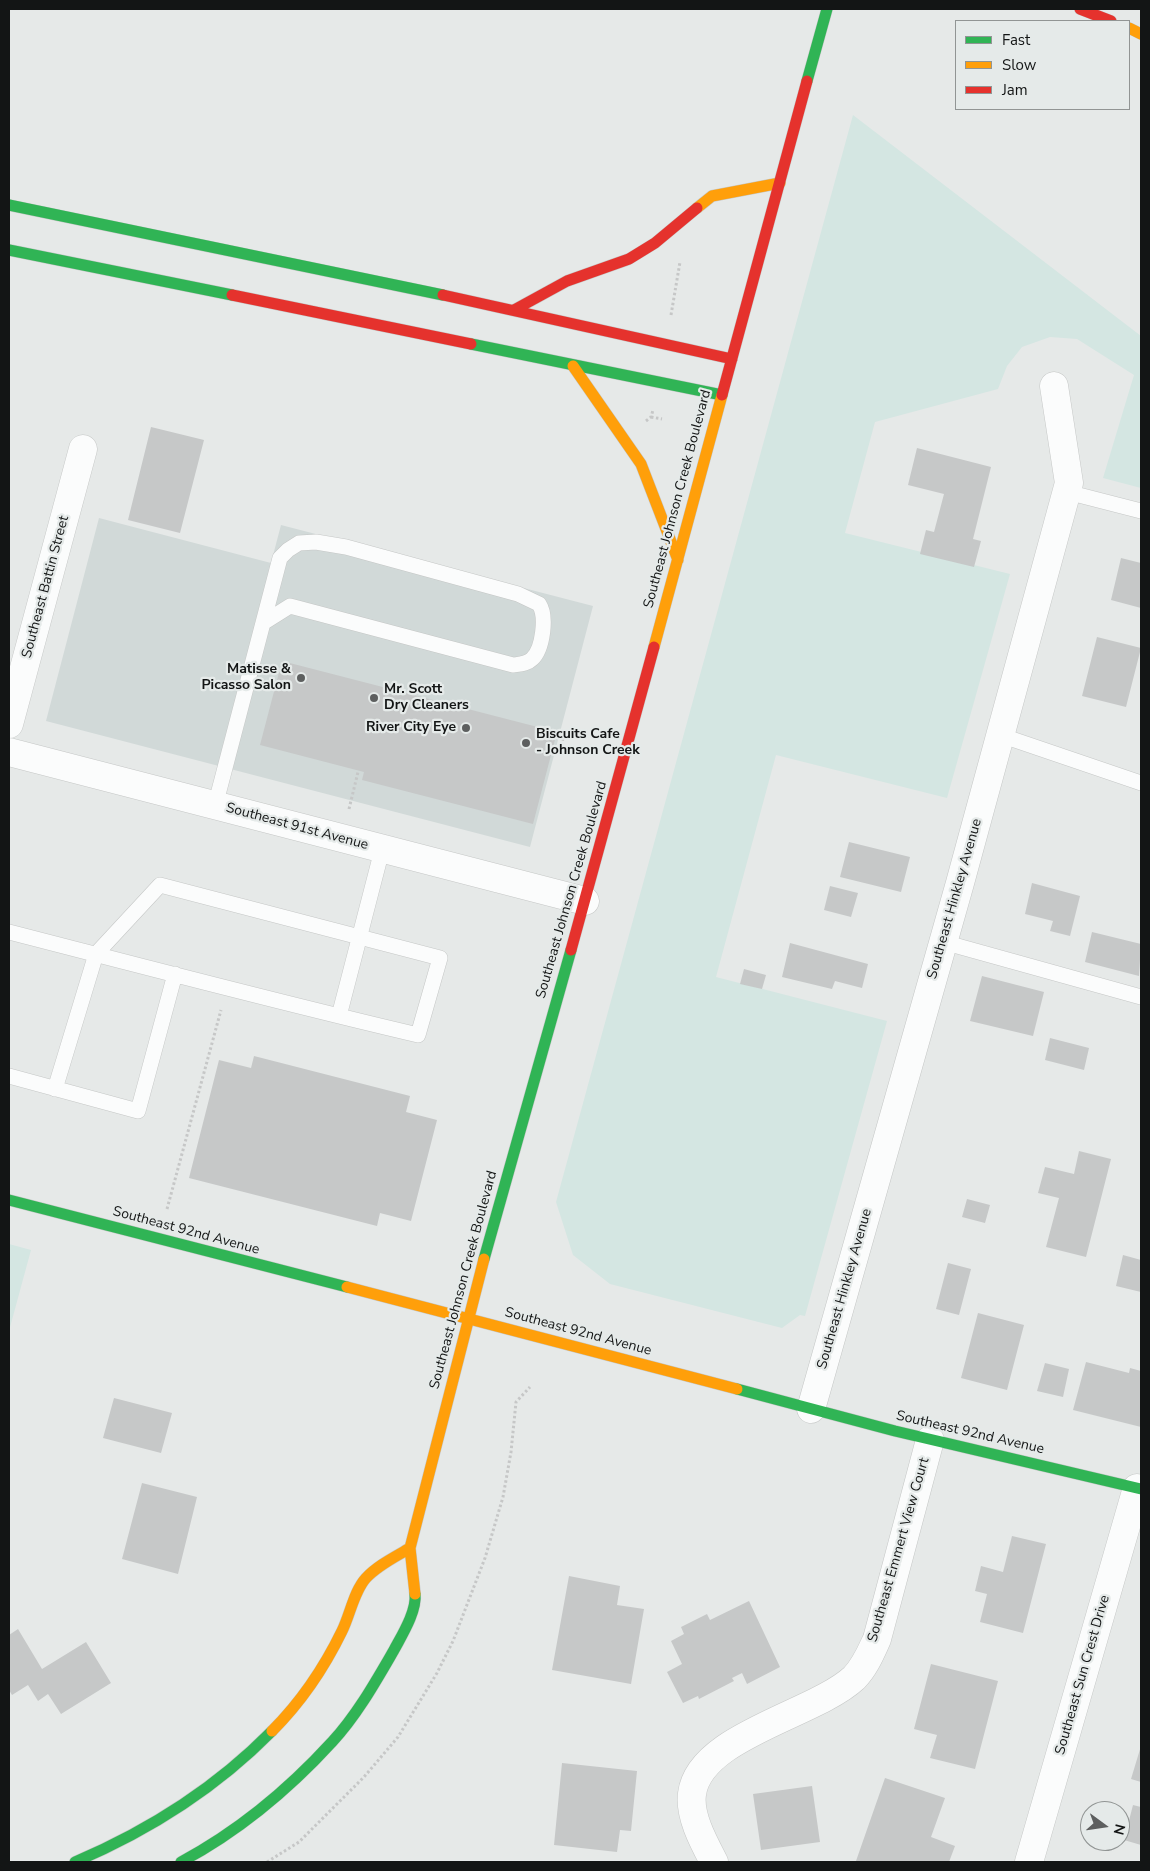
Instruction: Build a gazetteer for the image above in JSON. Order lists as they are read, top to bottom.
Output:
{
  "streets": {
    "main road": ["Southeast Johnson Creek Boulevard", "Southeast 92nd Avenue"],
    "street": [
      "Southeast Battin Street",
      "Southeast 91st Avenue",
      "Southeast Hinkley Avenue",
      "Southeast Emmert View Court",
      "Southeast Sun Crest Drive"
    ]
  },
  "crossings": [
    ["Southeast Johnson Creek Boulevard", "Southeast 91st Avenue"],
    ["Southeast Johnson Creek Boulevard", "Southeast 92nd Avenue"],
    ["Southeast Hinkley Avenue", "Southeast 92nd Avenue"],
    ["Southeast 92nd Avenue", "Southeast Emmert View Court"],
    ["Southeast 92nd Avenue", "Southeast Sun Crest Drive"]
  ],
  "places": [
    "Matisse & Picasso Salon",
    "Mr. Scott Dry Cleaners",
    "River City Eye",
    "Biscuits Cafe - Johnson Creek"
  ],
  "legend": ["Fast", "Slow", "Jam"],
  "north": "right"
}
